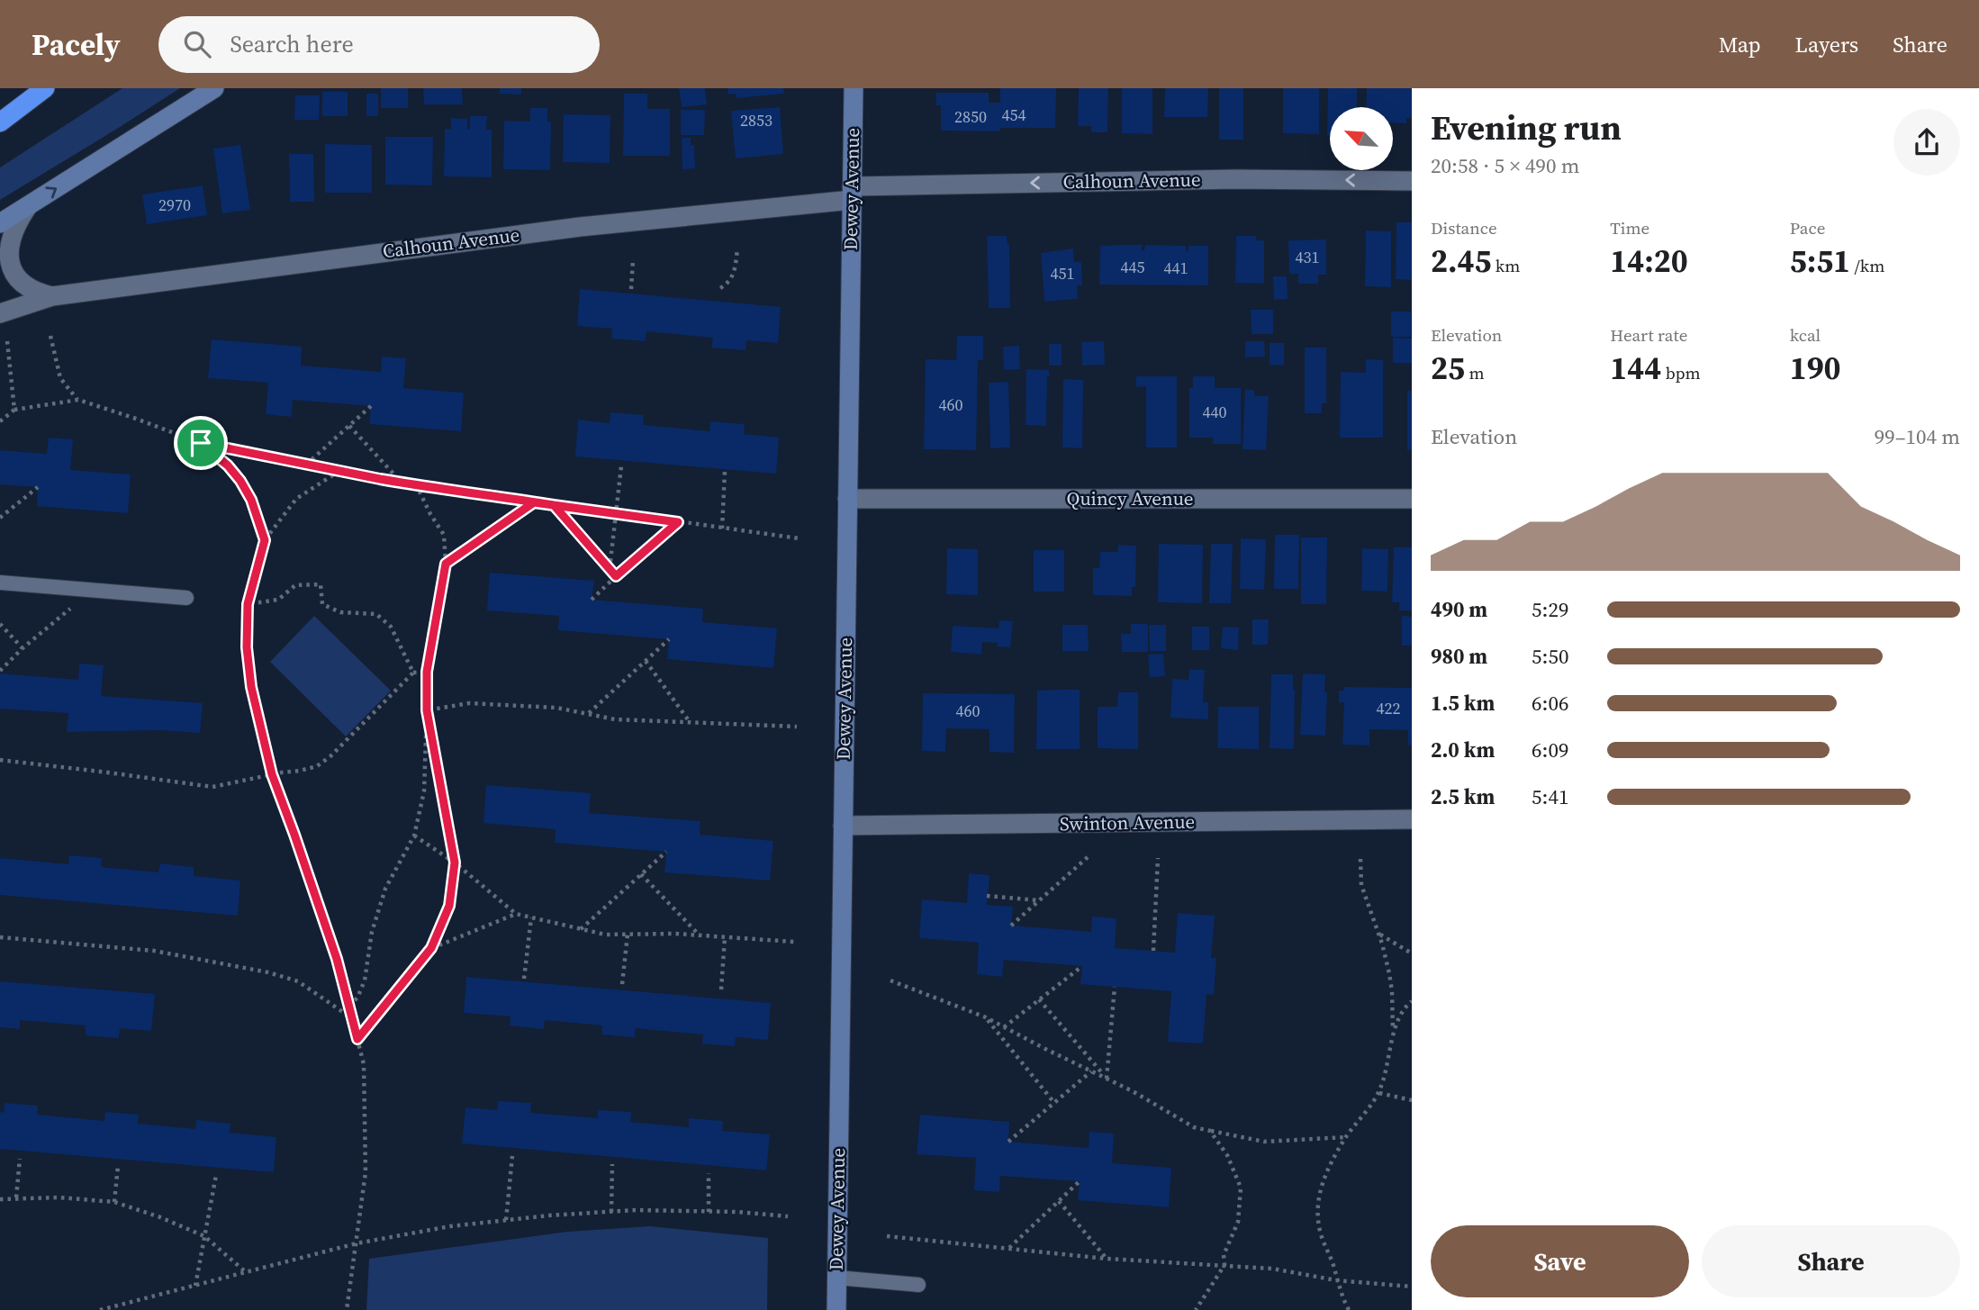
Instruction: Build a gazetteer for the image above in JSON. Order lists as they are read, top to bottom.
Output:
{
  "streets": {
    "street": [
      "Calhoun Avenue",
      "Dewey Avenue",
      "Quincy Avenue",
      "Swinton Avenue"
    ]
  },
  "crossings": [
    ["Calhoun Avenue", "Dewey Avenue"],
    ["Dewey Avenue", "Quincy Avenue"],
    ["Dewey Avenue", "Swinton Avenue"]
  ],
  "one_way": ["Calhoun Avenue"],
  "house_numbers": [
    "454",
    "2850",
    "2853",
    "2970",
    "431",
    "445",
    "441",
    "451",
    "460",
    "440",
    "422",
    "460"
  ],
  "north": "top left",
  "page": {
    "header": "Pacely",
    "search": "Search here",
    "nav": ["Map", "Layers", "Share"],
    "heading": ["Evening run", "20:58 · 5 × 490 m"],
    "stats": [
      ["Distance", "2.45 km"],
      ["Time", "14:20"],
      ["Pace", "5:51 /km"],
      ["Elevation", "25 m"],
      ["Heart rate", "144 bpm"],
      ["kcal", "190"]
    ],
    "chart": ["Elevation", "99–104 m"],
    "list": [
      {
        "name": "490 m",
        "note": "5:29"
      },
      {
        "name": "980 m",
        "note": "5:50"
      },
      {
        "name": "1.5 km",
        "note": "6:06"
      },
      {
        "name": "2.0 km",
        "note": "6:09"
      },
      {
        "name": "2.5 km",
        "note": "5:41"
      }
    ],
    "buttons": ["Save", "Share"]
  }
}
